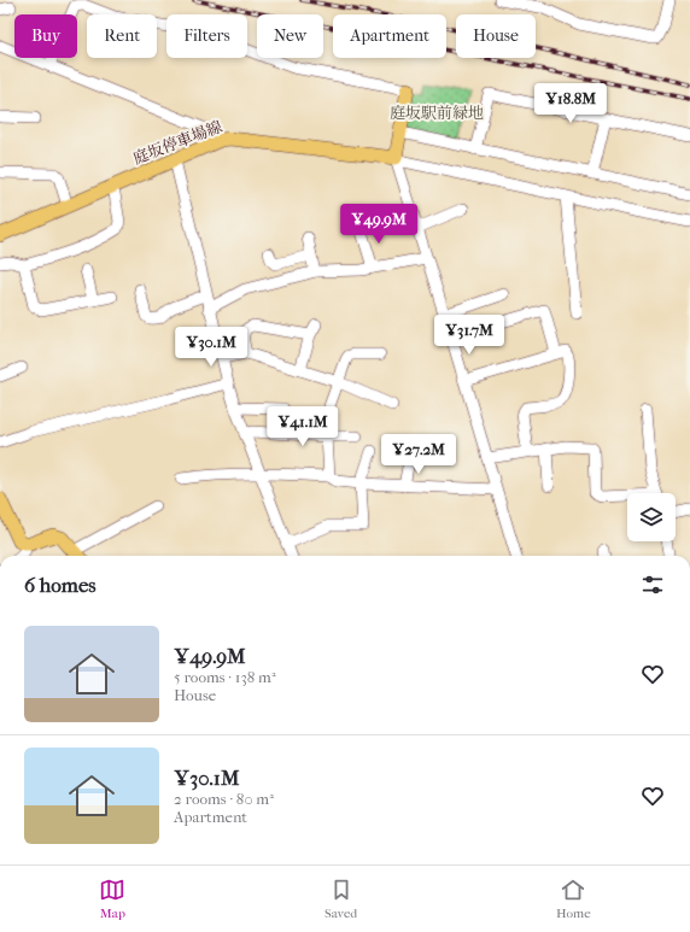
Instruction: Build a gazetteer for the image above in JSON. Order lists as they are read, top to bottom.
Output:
{
  "streets": {
    "main road": ["庭坂停車場線"]
  },
  "parks": ["庭坂駅前緑地"],
  "page": {
    "chip": [
      "Buy",
      "Rent",
      "Filters",
      "New",
      "Apartment",
      "House"
    ],
    "price": [
      "¥18.8M",
      "¥49.9M",
      "¥31.7M",
      "¥30.1M",
      "¥41.1M",
      "¥27.2M"
    ],
    "heading": "6 homes",
    "list": [
      {
        "name": "¥49.9M",
        "note": "5 rooms · 138 m² · House"
      },
      {
        "name": "¥30.1M",
        "note": "2 rooms · 80 m² · Apartment"
      }
    ],
    "tabs": ["Map", "Saved", "Home"]
  }
}
